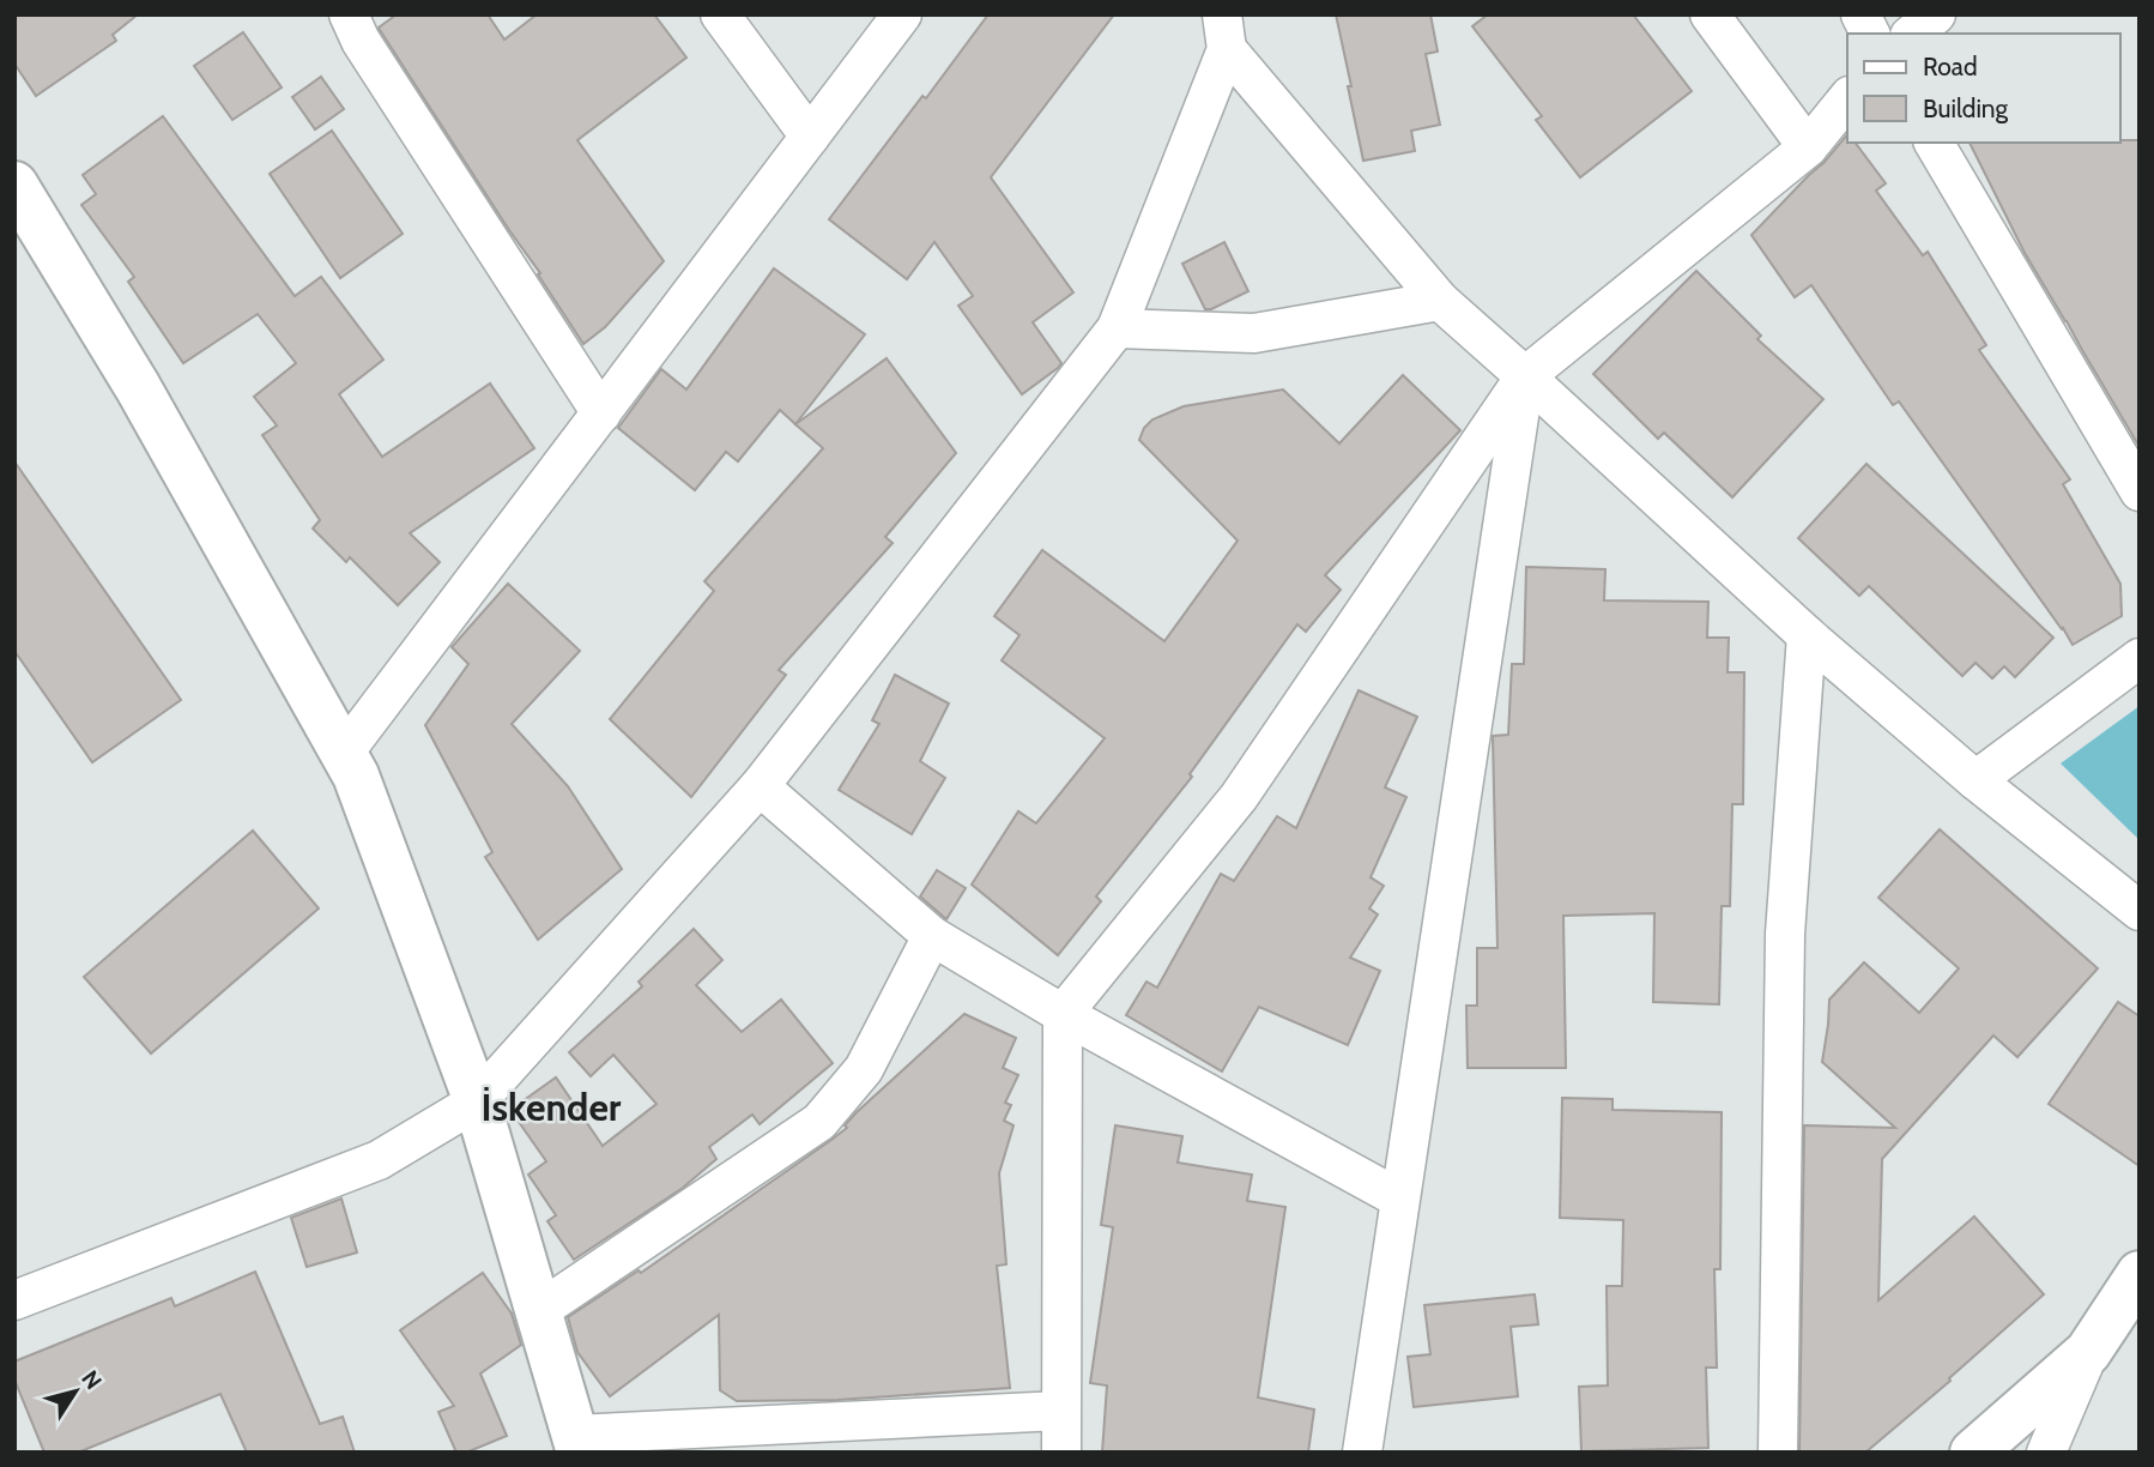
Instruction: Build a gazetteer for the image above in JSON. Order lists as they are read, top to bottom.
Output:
{
  "districts": ["İskender"],
  "legend": ["Road", "Building"],
  "north": "top right"
}
